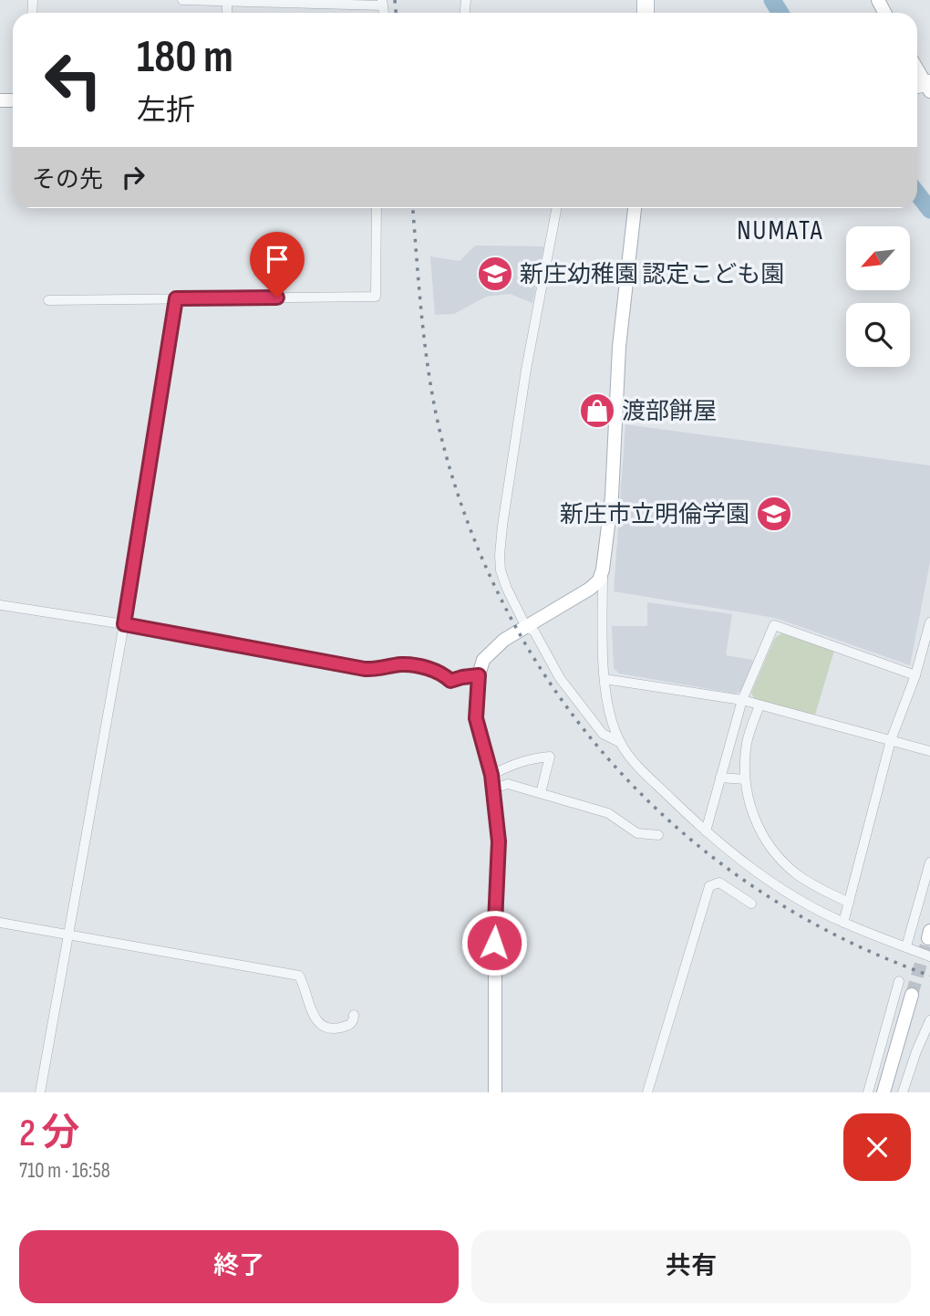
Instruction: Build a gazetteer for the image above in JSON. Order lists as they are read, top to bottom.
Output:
{
  "districts": ["NUMATA"],
  "places": {
    "school or university": ["新庄幼稚園 認定こども園", "新庄市立明倫学園"],
    "shop": ["渡部餅屋"]
  },
  "north": "bottom left",
  "page": {
    "turn": ["180 m", "左折"],
    "then": "その先",
    "heading": ["2 分", "710 m · 16:58"],
    "buttons": ["終了", "共有"]
  }
}
